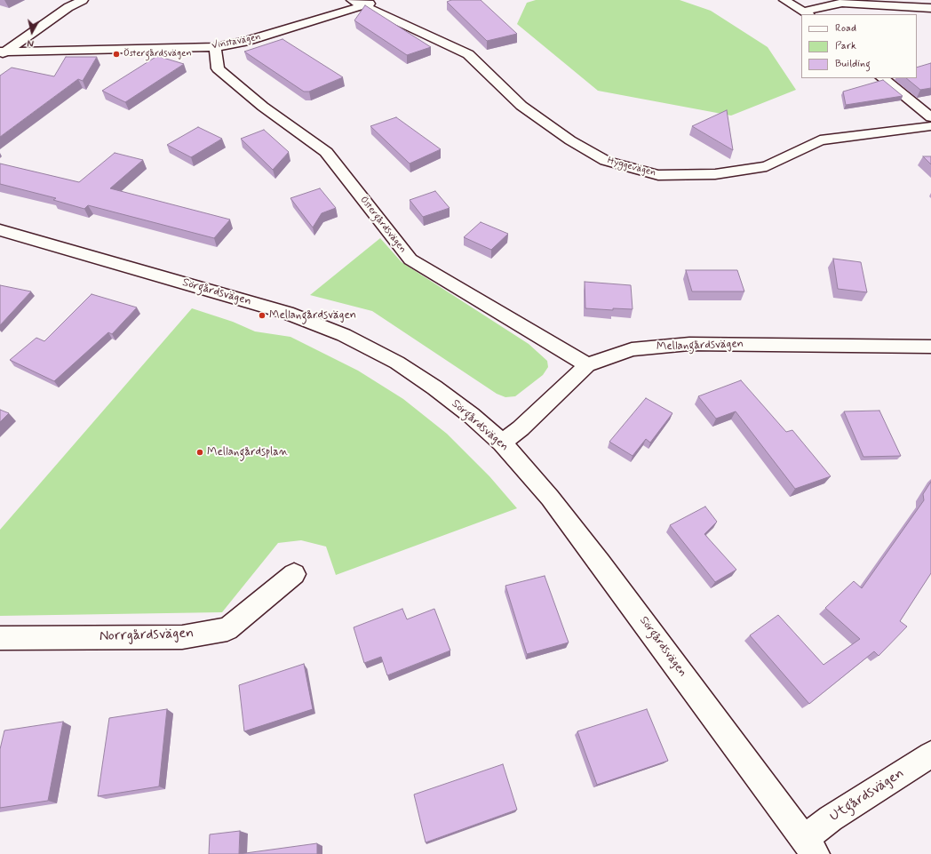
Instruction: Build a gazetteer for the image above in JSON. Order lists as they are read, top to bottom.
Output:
{
  "streets": {
    "street": [
      "Vinstavägen",
      "Hyggevägen",
      "Östergårdsvägen",
      "Sörgårdsvägen",
      "Mellangårdsvägen",
      "Norrgårdsvägen",
      "Utgårdsvägen"
    ]
  },
  "crossings": [
    ["Vinstavägen", "Hyggevägen"],
    ["Vinstavägen", "Östergårdsvägen"],
    ["Östergårdsvägen", "Mellangårdsvägen"],
    ["Sörgårdsvägen", "Mellangårdsvägen"],
    ["Sörgårdsvägen", "Utgårdsvägen"]
  ],
  "places": ["Östergårdsvägen", "Mellangårdsvägen", "Mellangårdsplan"],
  "legend": ["Road", "Park", "Building"],
  "north": "bottom"
}
